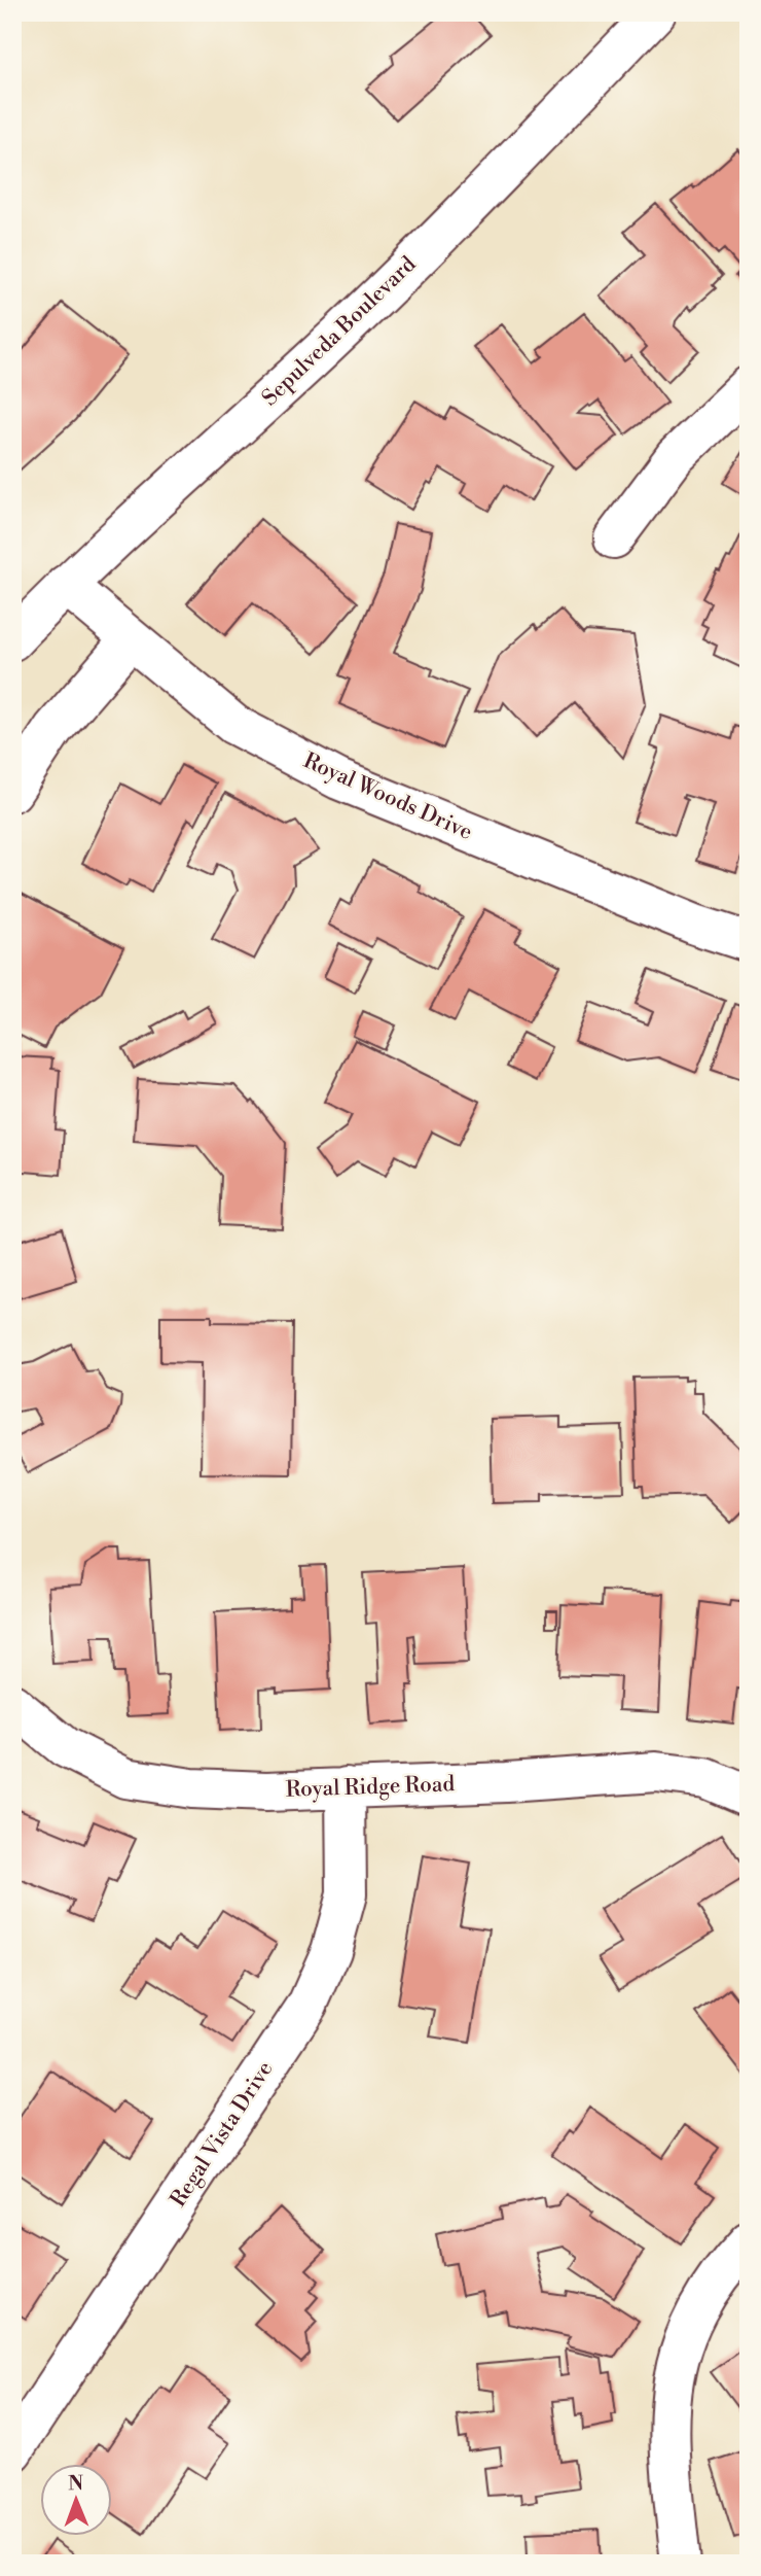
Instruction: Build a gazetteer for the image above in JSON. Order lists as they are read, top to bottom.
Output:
{
  "streets": {
    "street": [
      "Sepulveda Boulevard",
      "Royal Woods Drive",
      "Royal Ridge Road",
      "Regal Vista Drive"
    ]
  },
  "crossings": [
    ["Sepulveda Boulevard", "Royal Woods Drive"],
    ["Royal Ridge Road", "Regal Vista Drive"]
  ],
  "north": "top"
}
